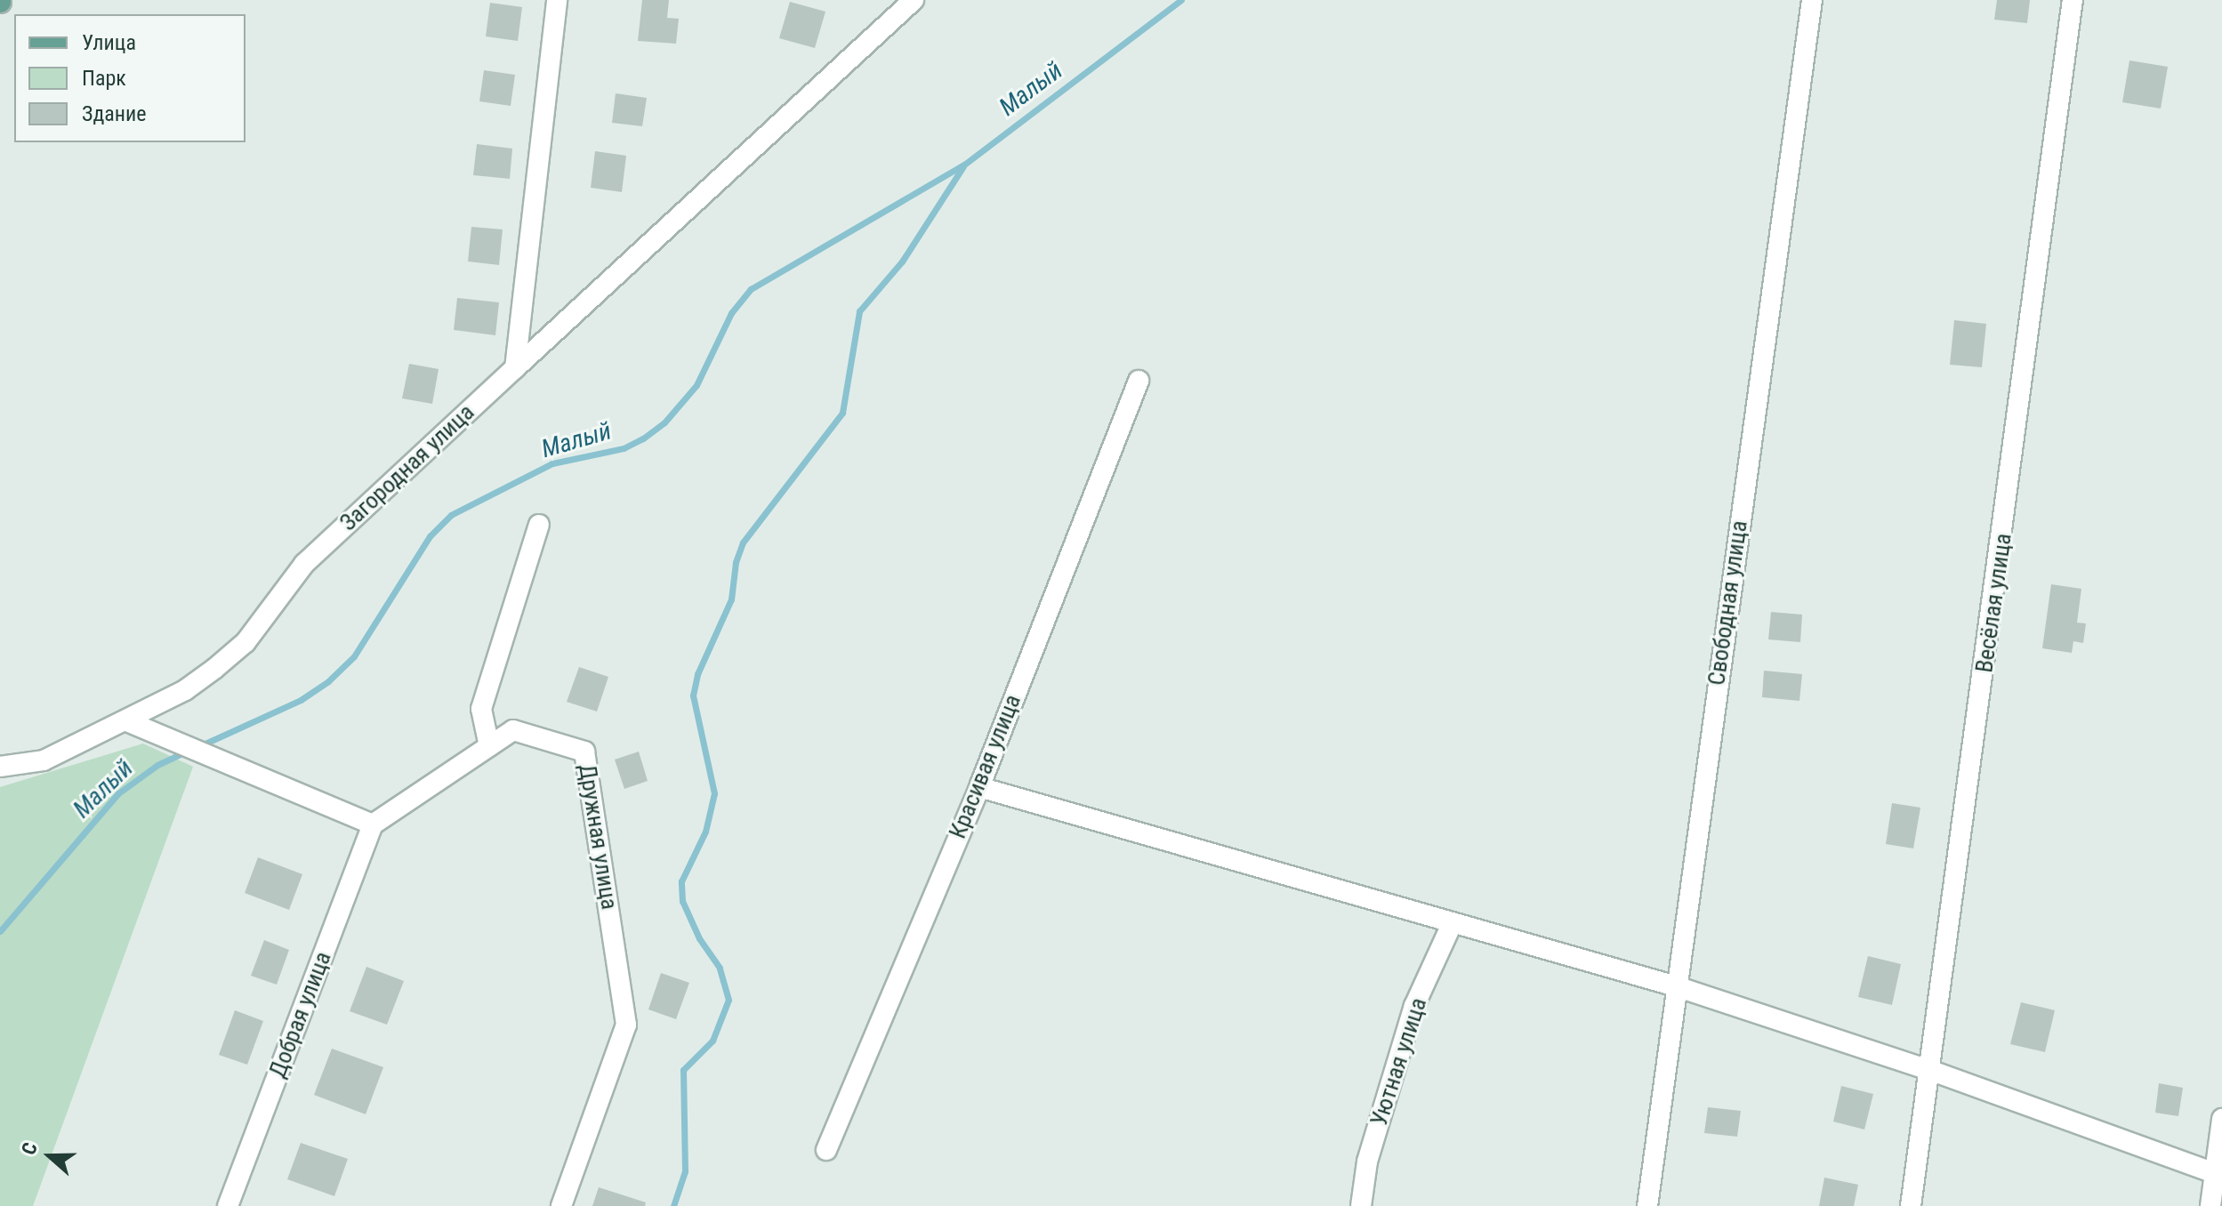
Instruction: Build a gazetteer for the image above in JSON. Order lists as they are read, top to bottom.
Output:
{
  "streets": {
    "street": [
      "Загородная улица",
      "Свободная улица",
      "Весёлая улица",
      "Красивая улица",
      "Дружная улица",
      "Добрая улица",
      "Уютная улица"
    ]
  },
  "crossings": [
    ["Дружная улица", "Добрая улица"]
  ],
  "water": ["Малый"],
  "legend": ["Улица", "Парк", "Здание"],
  "north": "left"
}
